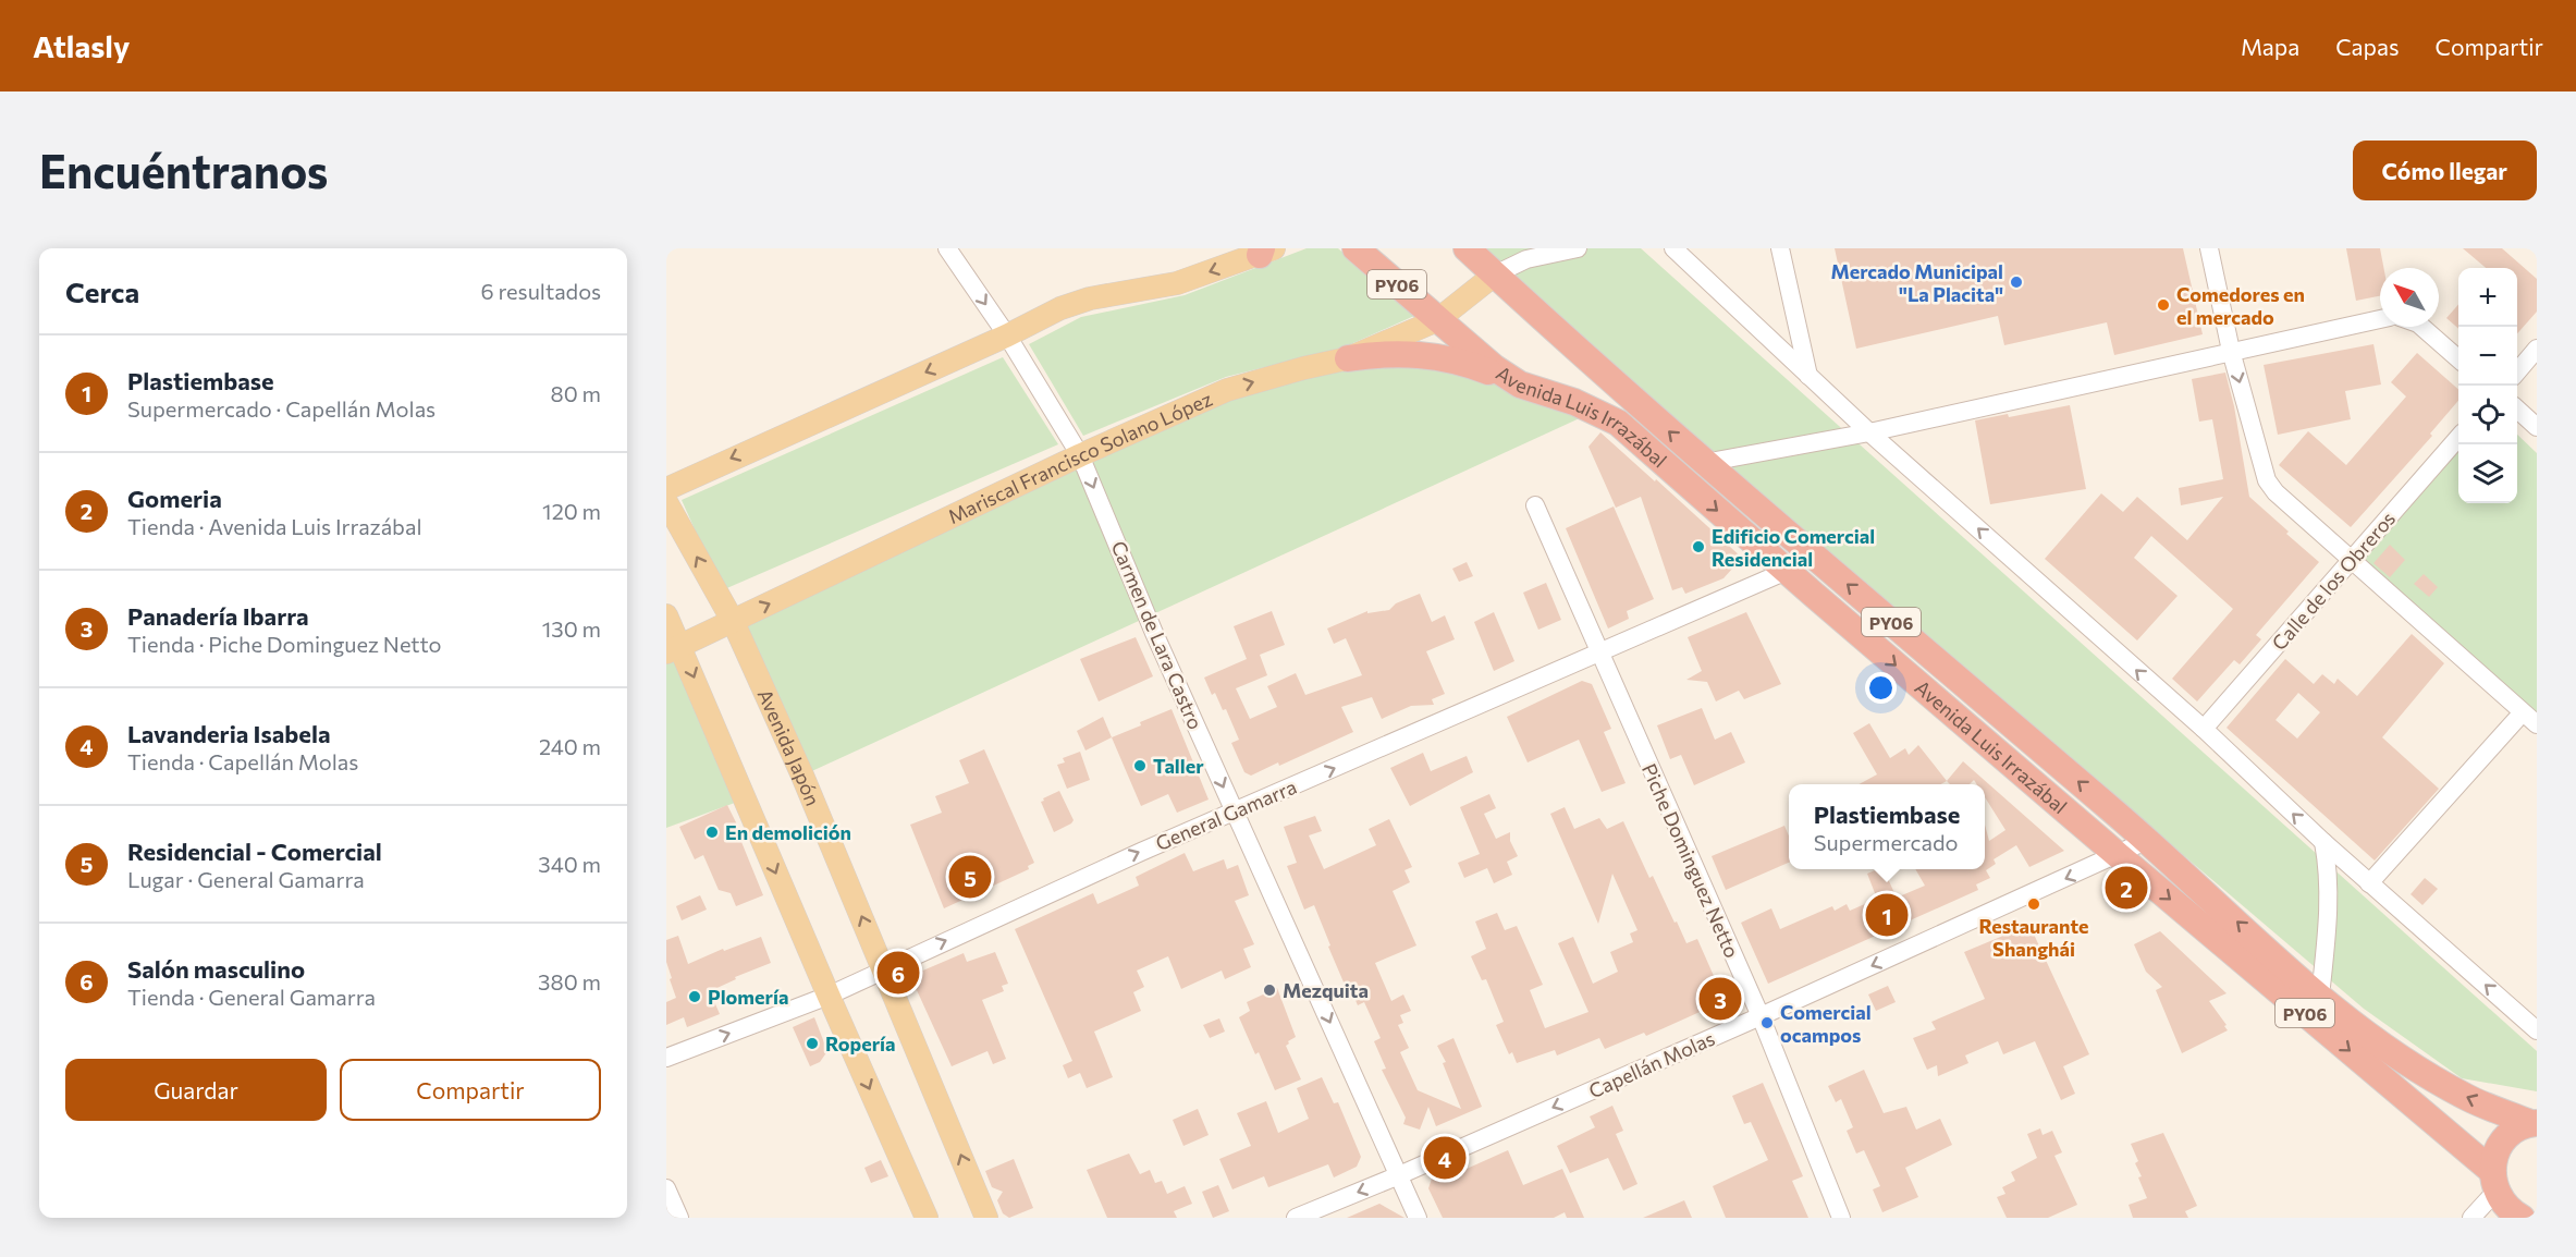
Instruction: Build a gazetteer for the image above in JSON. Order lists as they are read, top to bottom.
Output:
{
  "streets": {
    "highway": ["PY06", "Avenida Luis Irrazábal"],
    "main road": ["Mariscal Francisco Solano López", "Avenida Japón"],
    "street": [
      "Calle de los Obreros",
      "Carmen de Lara Castro",
      "General Gamarra",
      "Piche Dominguez Netto",
      "Capellán Molas"
    ]
  },
  "crossings": [
    ["Avenida Luis Irrazábal", "Mariscal Francisco Solano López"],
    ["Avenida Luis Irrazábal", "General Gamarra"],
    ["Avenida Luis Irrazábal", "Capellán Molas"],
    ["Mariscal Francisco Solano López", "Carmen de Lara Castro"],
    ["Mariscal Francisco Solano López", "Avenida Japón"],
    ["Carmen de Lara Castro", "General Gamarra"],
    ["Carmen de Lara Castro", "Capellán Molas"],
    ["Avenida Japón", "General Gamarra"],
    ["General Gamarra", "Piche Dominguez Netto"],
    ["Piche Dominguez Netto", "Capellán Molas"]
  ],
  "one_way": ["Carmen de Lara Castro", "General Gamarra", "Capellán Molas"],
  "places": [
    "Mercado Municipal \"La Placita\"",
    "Comedores en el mercado",
    "Edificio Comercial Residencial",
    "Taller",
    "En demolición",
    "Restaurante Shanghái",
    "Mezquita",
    "Plomería",
    "Comercial ocampos",
    "Ropería"
  ],
  "north": "top left",
  "page": {
    "header": "Atlasly",
    "nav": ["Mapa", "Capas", "Compartir"],
    "buttons": [
      "Cómo llegar",
      ["Guardar", "Compartir"]
    ],
    "title": "Encuéntranos",
    "heading": ["Cerca", "6 resultados"],
    "map_buttons": ["+", "−"],
    "list": [
      {
        "mark": "1",
        "name": "Plastiembase",
        "note": "Supermercado · Capellán Molas",
        "value": "80 m"
      },
      {
        "mark": "2",
        "name": "Gomeria",
        "note": "Tienda · Avenida Luis Irrazábal",
        "value": "120 m"
      },
      {
        "mark": "3",
        "name": "Panadería Ibarra",
        "note": "Tienda · Piche Dominguez Netto",
        "value": "130 m"
      },
      {
        "mark": "4",
        "name": "Lavanderia Isabela",
        "note": "Tienda · Capellán Molas",
        "value": "240 m"
      },
      {
        "mark": "5",
        "name": "Residencial - Comercial",
        "note": "Lugar · General Gamarra",
        "value": "340 m"
      },
      {
        "mark": "6",
        "name": "Salón masculino",
        "note": "Tienda · General Gamarra",
        "value": "380 m"
      }
    ],
    "popup": ["Plastiembase", "Supermercado"],
    "pins": [
      "5",
      "2",
      "1",
      "6",
      "3",
      "4"
    ]
  }
}
